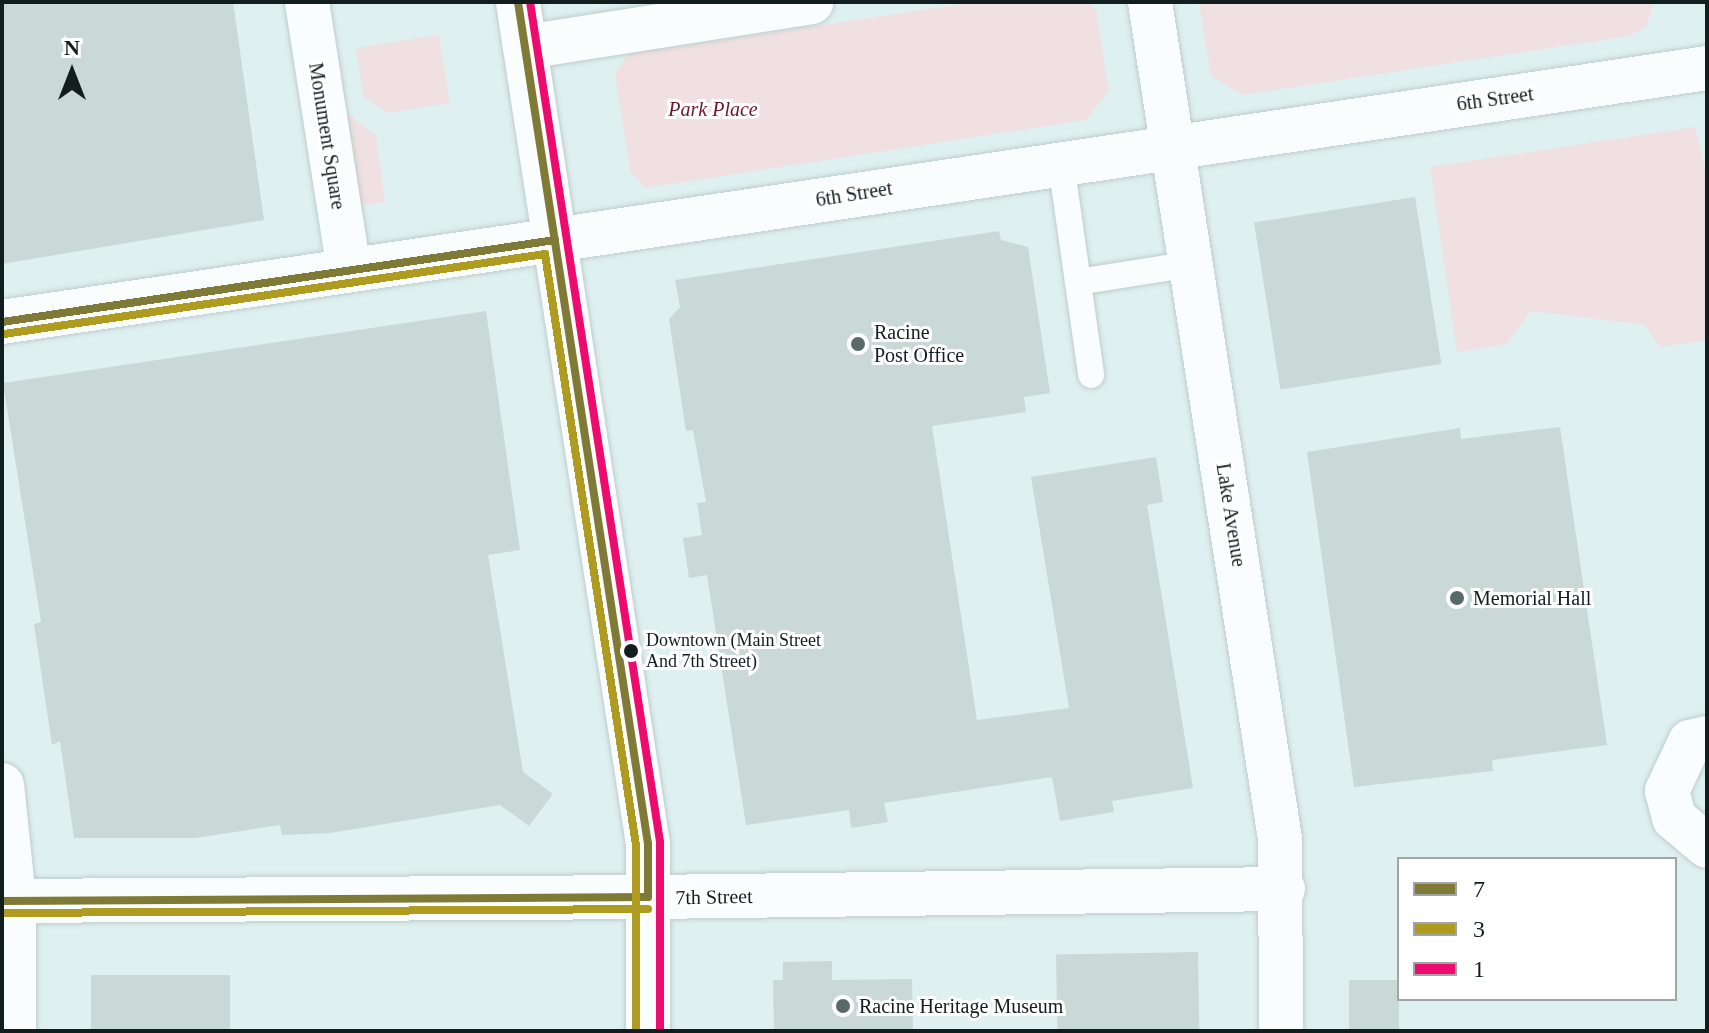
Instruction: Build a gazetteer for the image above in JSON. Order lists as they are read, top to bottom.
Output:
{
  "streets": {
    "street": [
      "6th Street",
      "Monument Square",
      "Lake Avenue",
      "7th Street"
    ]
  },
  "crossings": [
    ["6th Street", "Monument Square"],
    ["6th Street", "Lake Avenue"],
    ["Lake Avenue", "7th Street"]
  ],
  "parks": ["Park Place"],
  "places": [
    "Racine Post Office",
    "Memorial Hall",
    "Downtown (Main Street And 7th Street)",
    "Racine Heritage Museum"
  ],
  "lines": ["transit line 7", "transit line 1", "transit line 3"],
  "legend": ["7", "3", "1"],
  "north": "top"
}
